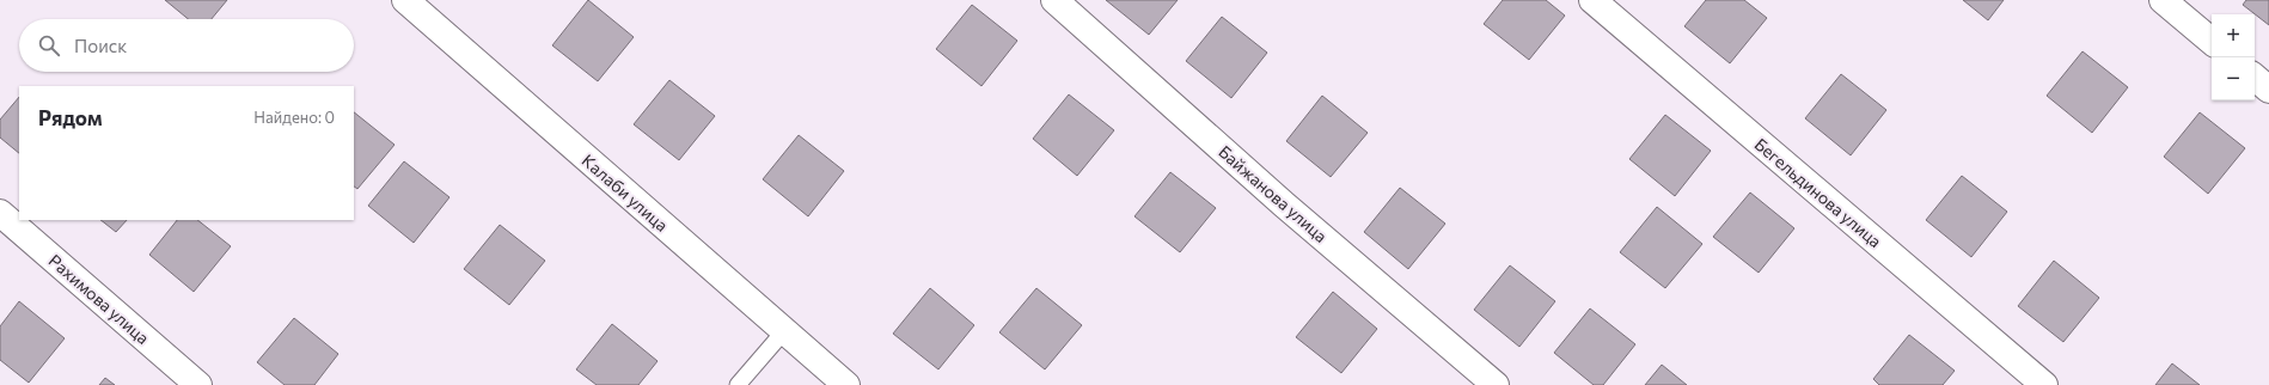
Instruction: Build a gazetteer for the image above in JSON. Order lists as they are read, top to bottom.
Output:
{
  "streets": {
    "street": [
      "Калаби улица",
      "Бегельдинова улица",
      "Байжанова улица",
      "Рахимова улица"
    ]
  },
  "page": {
    "map_buttons": ["+", "−"],
    "search": "Поиск",
    "heading": ["Рядом", "Найдено: 0"]
  }
}
